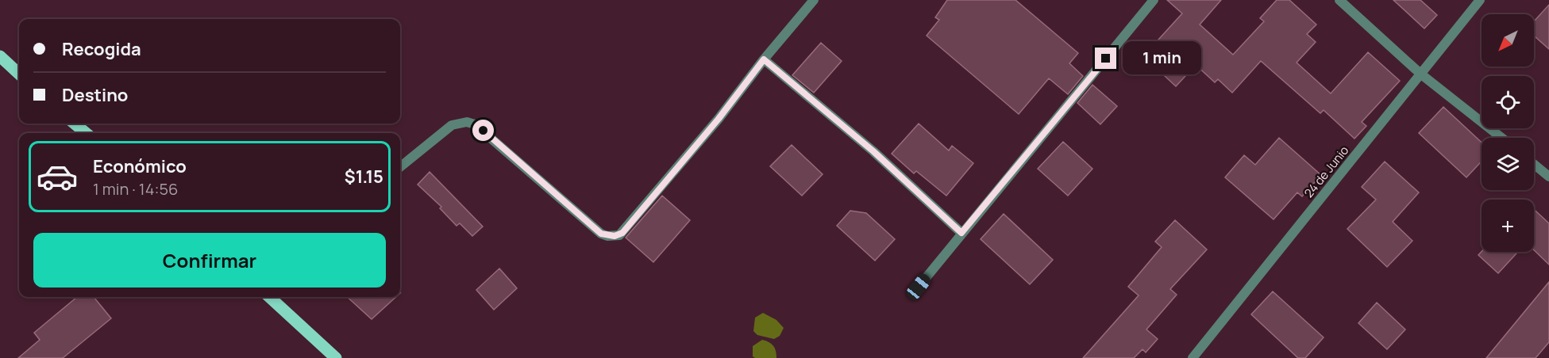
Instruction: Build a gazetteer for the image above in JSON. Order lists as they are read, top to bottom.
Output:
{
  "streets": {
    "street": ["24 de Junio"]
  },
  "north": "bottom left",
  "page": {
    "map_buttons": "+",
    "banner": ["Recogida", "Destino"],
    "bubble": "1 min",
    "list": [
      {
        "name": "Económico",
        "note": "1 min · 14:56",
        "value": "$1.15"
      }
    ],
    "buttons": "Confirmar"
  }
}
